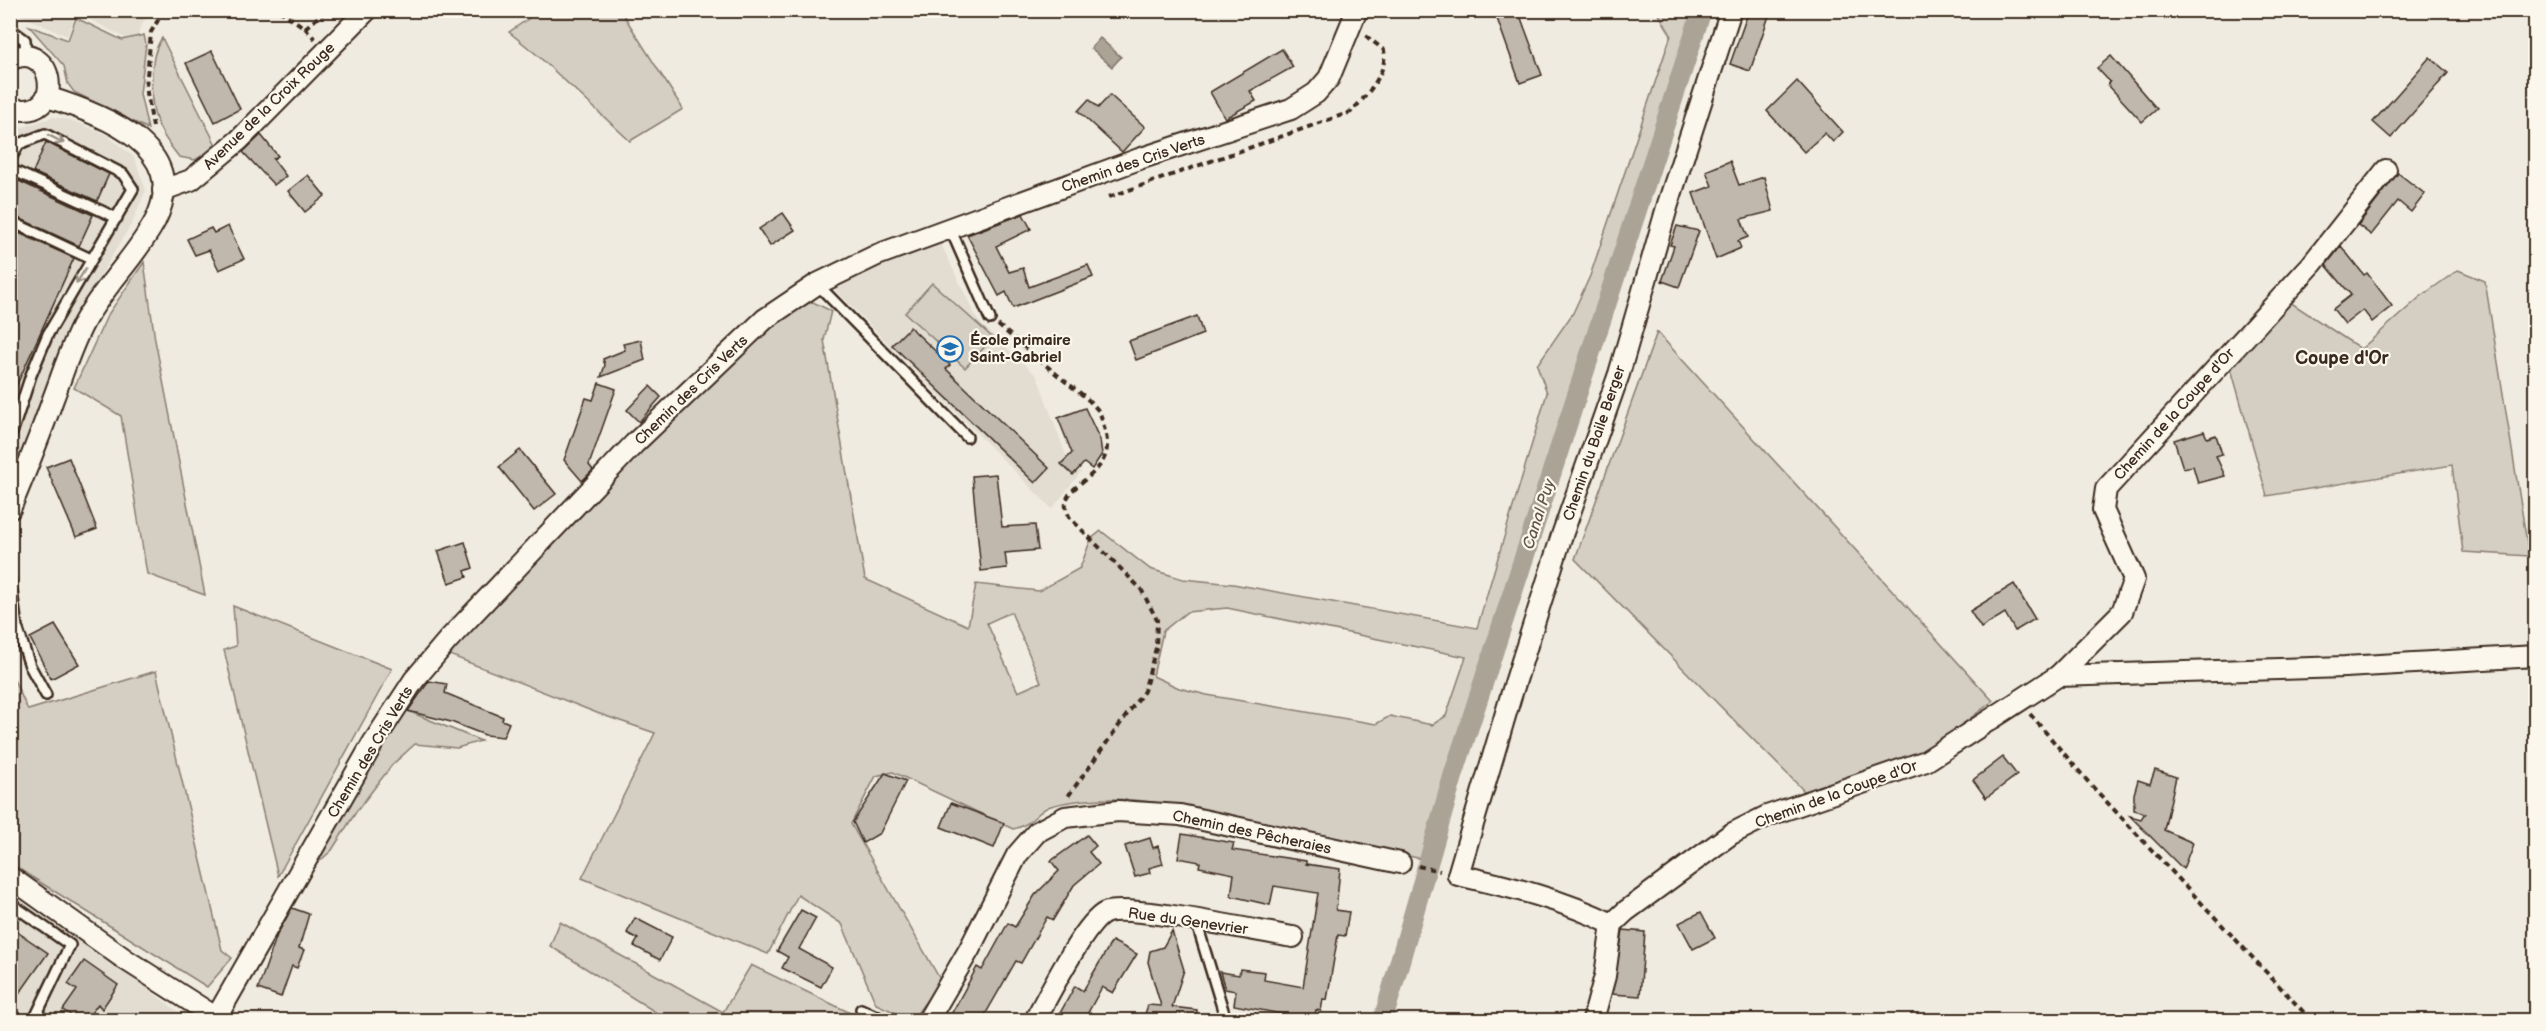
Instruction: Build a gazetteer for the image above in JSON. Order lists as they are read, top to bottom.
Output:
{
  "streets": {
    "street": [
      "Avenue de la Croix Rouge",
      "Chemin des Cris Verts",
      "Chemin de la Coupe d'Or",
      "Chemin du Baile Berger",
      "Chemin des Pêcheraies",
      "Rue du Genevrier"
    ]
  },
  "crossings": [
    ["Chemin de la Coupe d'Or", "Chemin du Baile Berger"]
  ],
  "districts": ["Coupe d'Or"],
  "water": ["Canal Puy"],
  "places": {
    "school or university": ["École primaire Saint-Gabriel"]
  }
}
